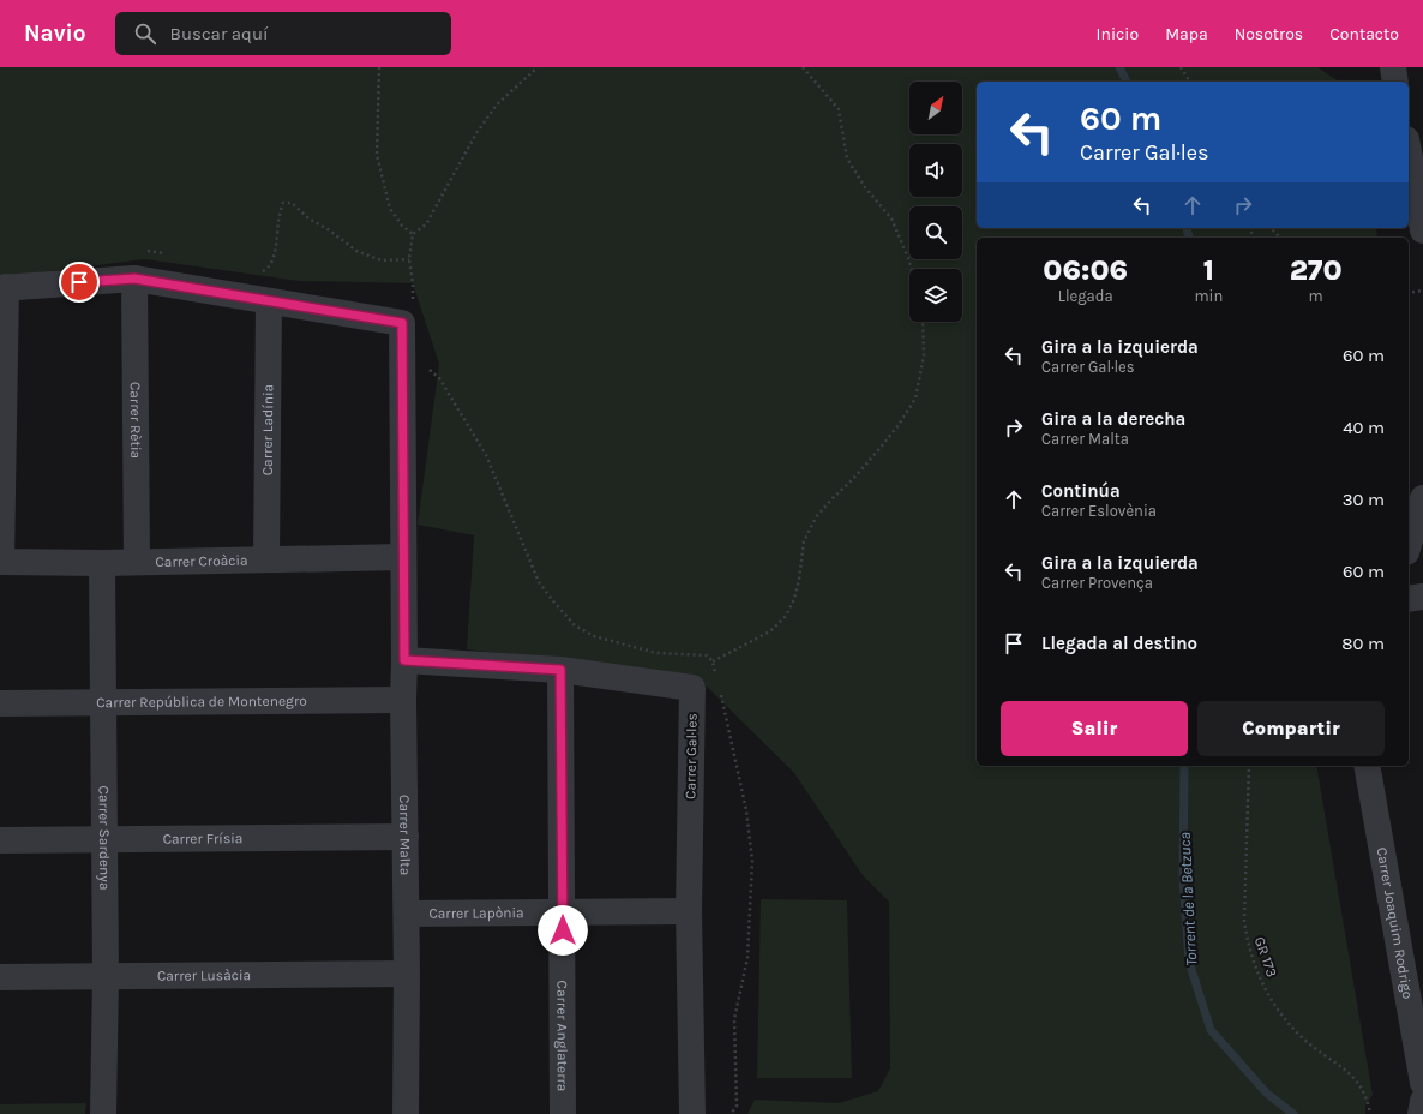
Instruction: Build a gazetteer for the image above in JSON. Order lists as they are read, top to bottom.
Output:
{
  "streets": {
    "street": [
      "Carrer Rètia",
      "Carrer Ladínia",
      "Carrer Croàcia",
      "Carrer República de Montenegro",
      "Carrer Gal·les",
      "Carrer Malta",
      "Carrer Sardenya",
      "Carrer Frísia",
      "Carrer Lapònia",
      "Carrer Joaquim Rodrigo",
      "Carrer Lusàcia",
      "Carrer Anglaterra"
    ],
    "path": ["GR 173"]
  },
  "crossings": [
    ["Carrer Rètia", "Carrer Croàcia"],
    ["Carrer Ladínia", "Carrer Croàcia"],
    ["Carrer Croàcia", "Carrer Malta"],
    ["Carrer Croàcia", "Carrer Sardenya"],
    ["Carrer República de Montenegro", "Carrer Malta"],
    ["Carrer República de Montenegro", "Carrer Sardenya"],
    ["Carrer Gal·les", "Carrer Malta"],
    ["Carrer Gal·les", "Carrer Lapònia"],
    ["Carrer Gal·les", "Carrer Anglaterra"],
    ["Carrer Malta", "Carrer Frísia"],
    ["Carrer Malta", "Carrer Lapònia"],
    ["Carrer Malta", "Carrer Lusàcia"],
    ["Carrer Sardenya", "Carrer Frísia"],
    ["Carrer Sardenya", "Carrer Lusàcia"],
    ["Carrer Lapònia", "Carrer Anglaterra"]
  ],
  "water": ["Torrent de la Betzuca"],
  "north": "top right",
  "page": {
    "header": "Navio",
    "search": "Buscar aquí",
    "nav": [
      "Inicio",
      "Mapa",
      "Nosotros",
      "Contacto"
    ],
    "turn": ["60 m", "Carrer Gal·les"],
    "eta": [
      "06:06",
      "Llegada",
      "1",
      "min",
      "270",
      "m"
    ],
    "list": [
      {
        "name": "Gira a la izquierda",
        "note": "Carrer Gal·les",
        "value": "60 m"
      },
      {
        "name": "Gira a la derecha",
        "note": "Carrer Malta",
        "value": "40 m"
      },
      {
        "name": "Continúa",
        "note": "Carrer Eslovènia",
        "value": "30 m"
      },
      {
        "name": "Gira a la izquierda",
        "note": "Carrer Provença",
        "value": "60 m"
      },
      {
        "name": "Llegada al destino",
        "value": "80 m"
      }
    ],
    "buttons": ["Salir", "Compartir"]
  }
}
